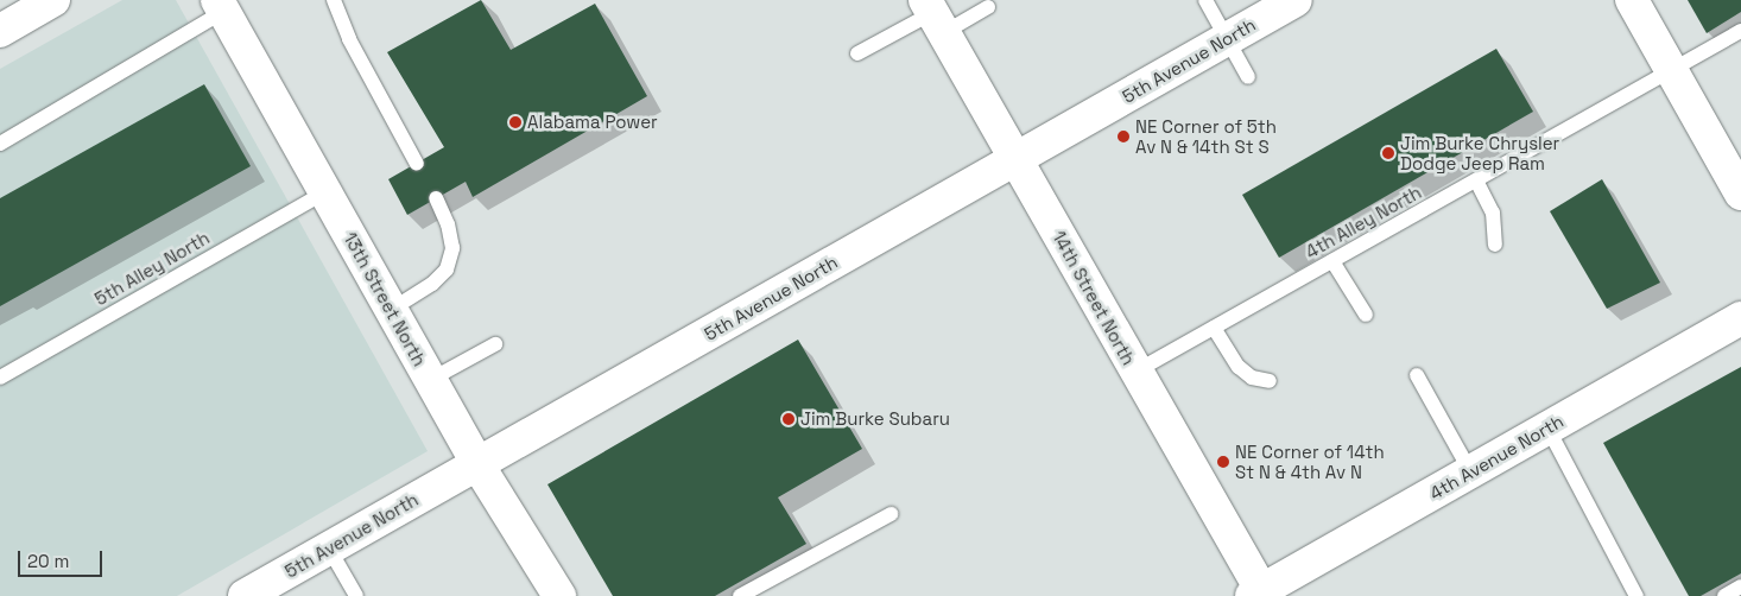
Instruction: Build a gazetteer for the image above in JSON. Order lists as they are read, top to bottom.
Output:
{
  "streets": {
    "street": [
      "5th Avenue North",
      "14th Street North",
      "13th Street North",
      "4th Avenue North"
    ],
    "lane": ["4th Alley North", "5th Alley North"]
  },
  "crossings": [
    ["5th Avenue North", "14th Street North"],
    ["5th Avenue North", "13th Street North"],
    ["4th Alley North", "14th Street North"],
    ["5th Alley North", "13th Street North"],
    ["14th Street North", "4th Avenue North"]
  ],
  "places": [
    "Alabama Power",
    "NE Corner of 5th Av N & 14th St S",
    "Jim Burke Chrysler Dodge Jeep Ram",
    "Jim Burke Subaru",
    "NE Corner of 14th St N & 4th Av N"
  ],
  "scale_bar": "20 m"
}
